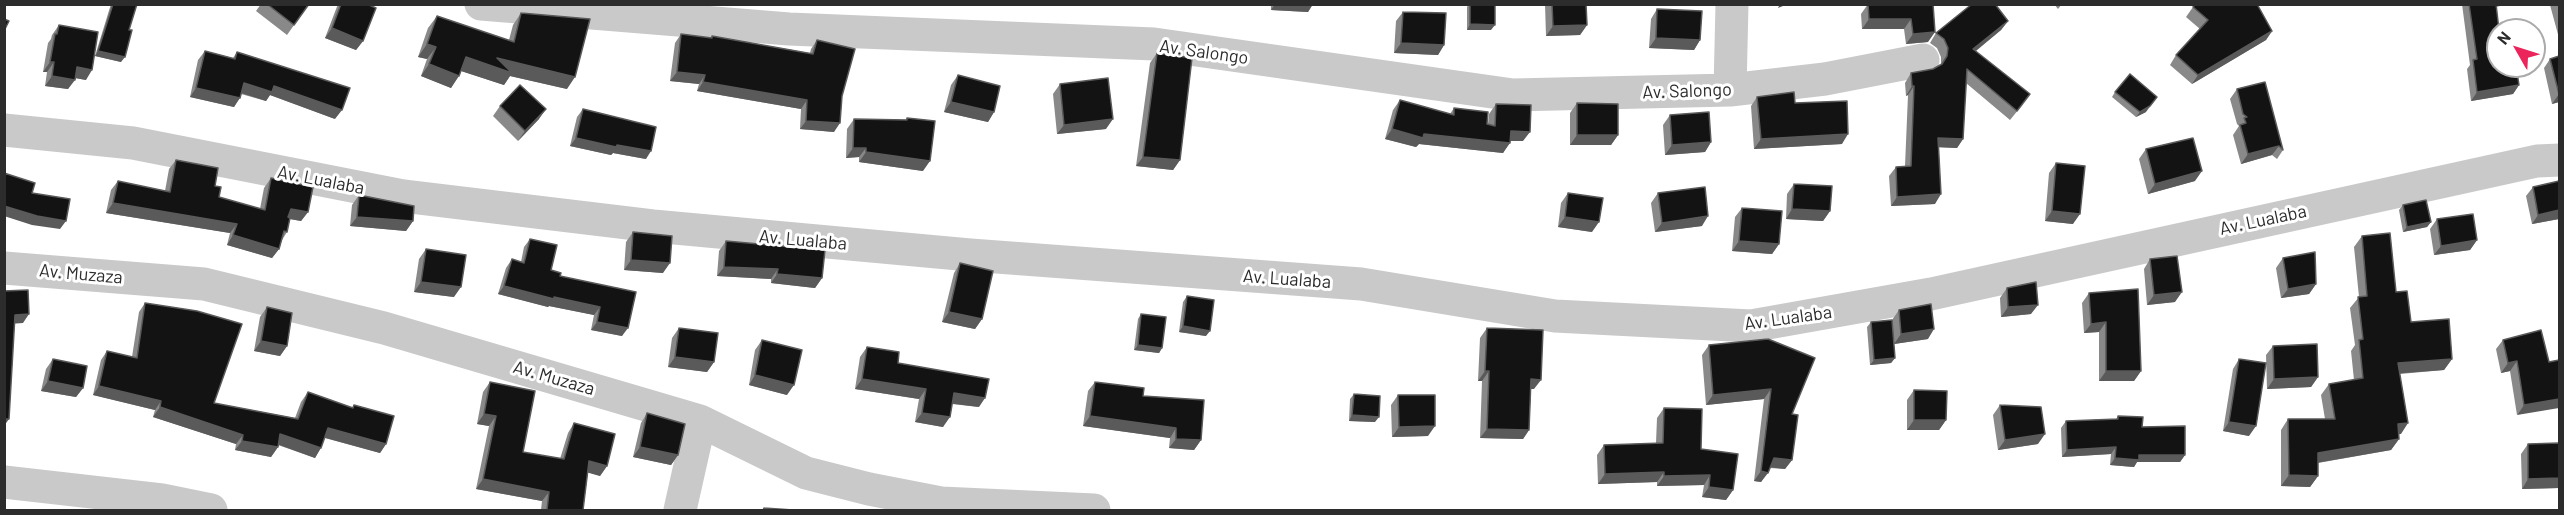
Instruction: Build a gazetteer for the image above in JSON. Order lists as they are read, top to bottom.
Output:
{
  "streets": {
    "street": ["Av. Salongo", "Av. Lualaba", "Av. Muzaza"]
  },
  "north": "top left"
}
